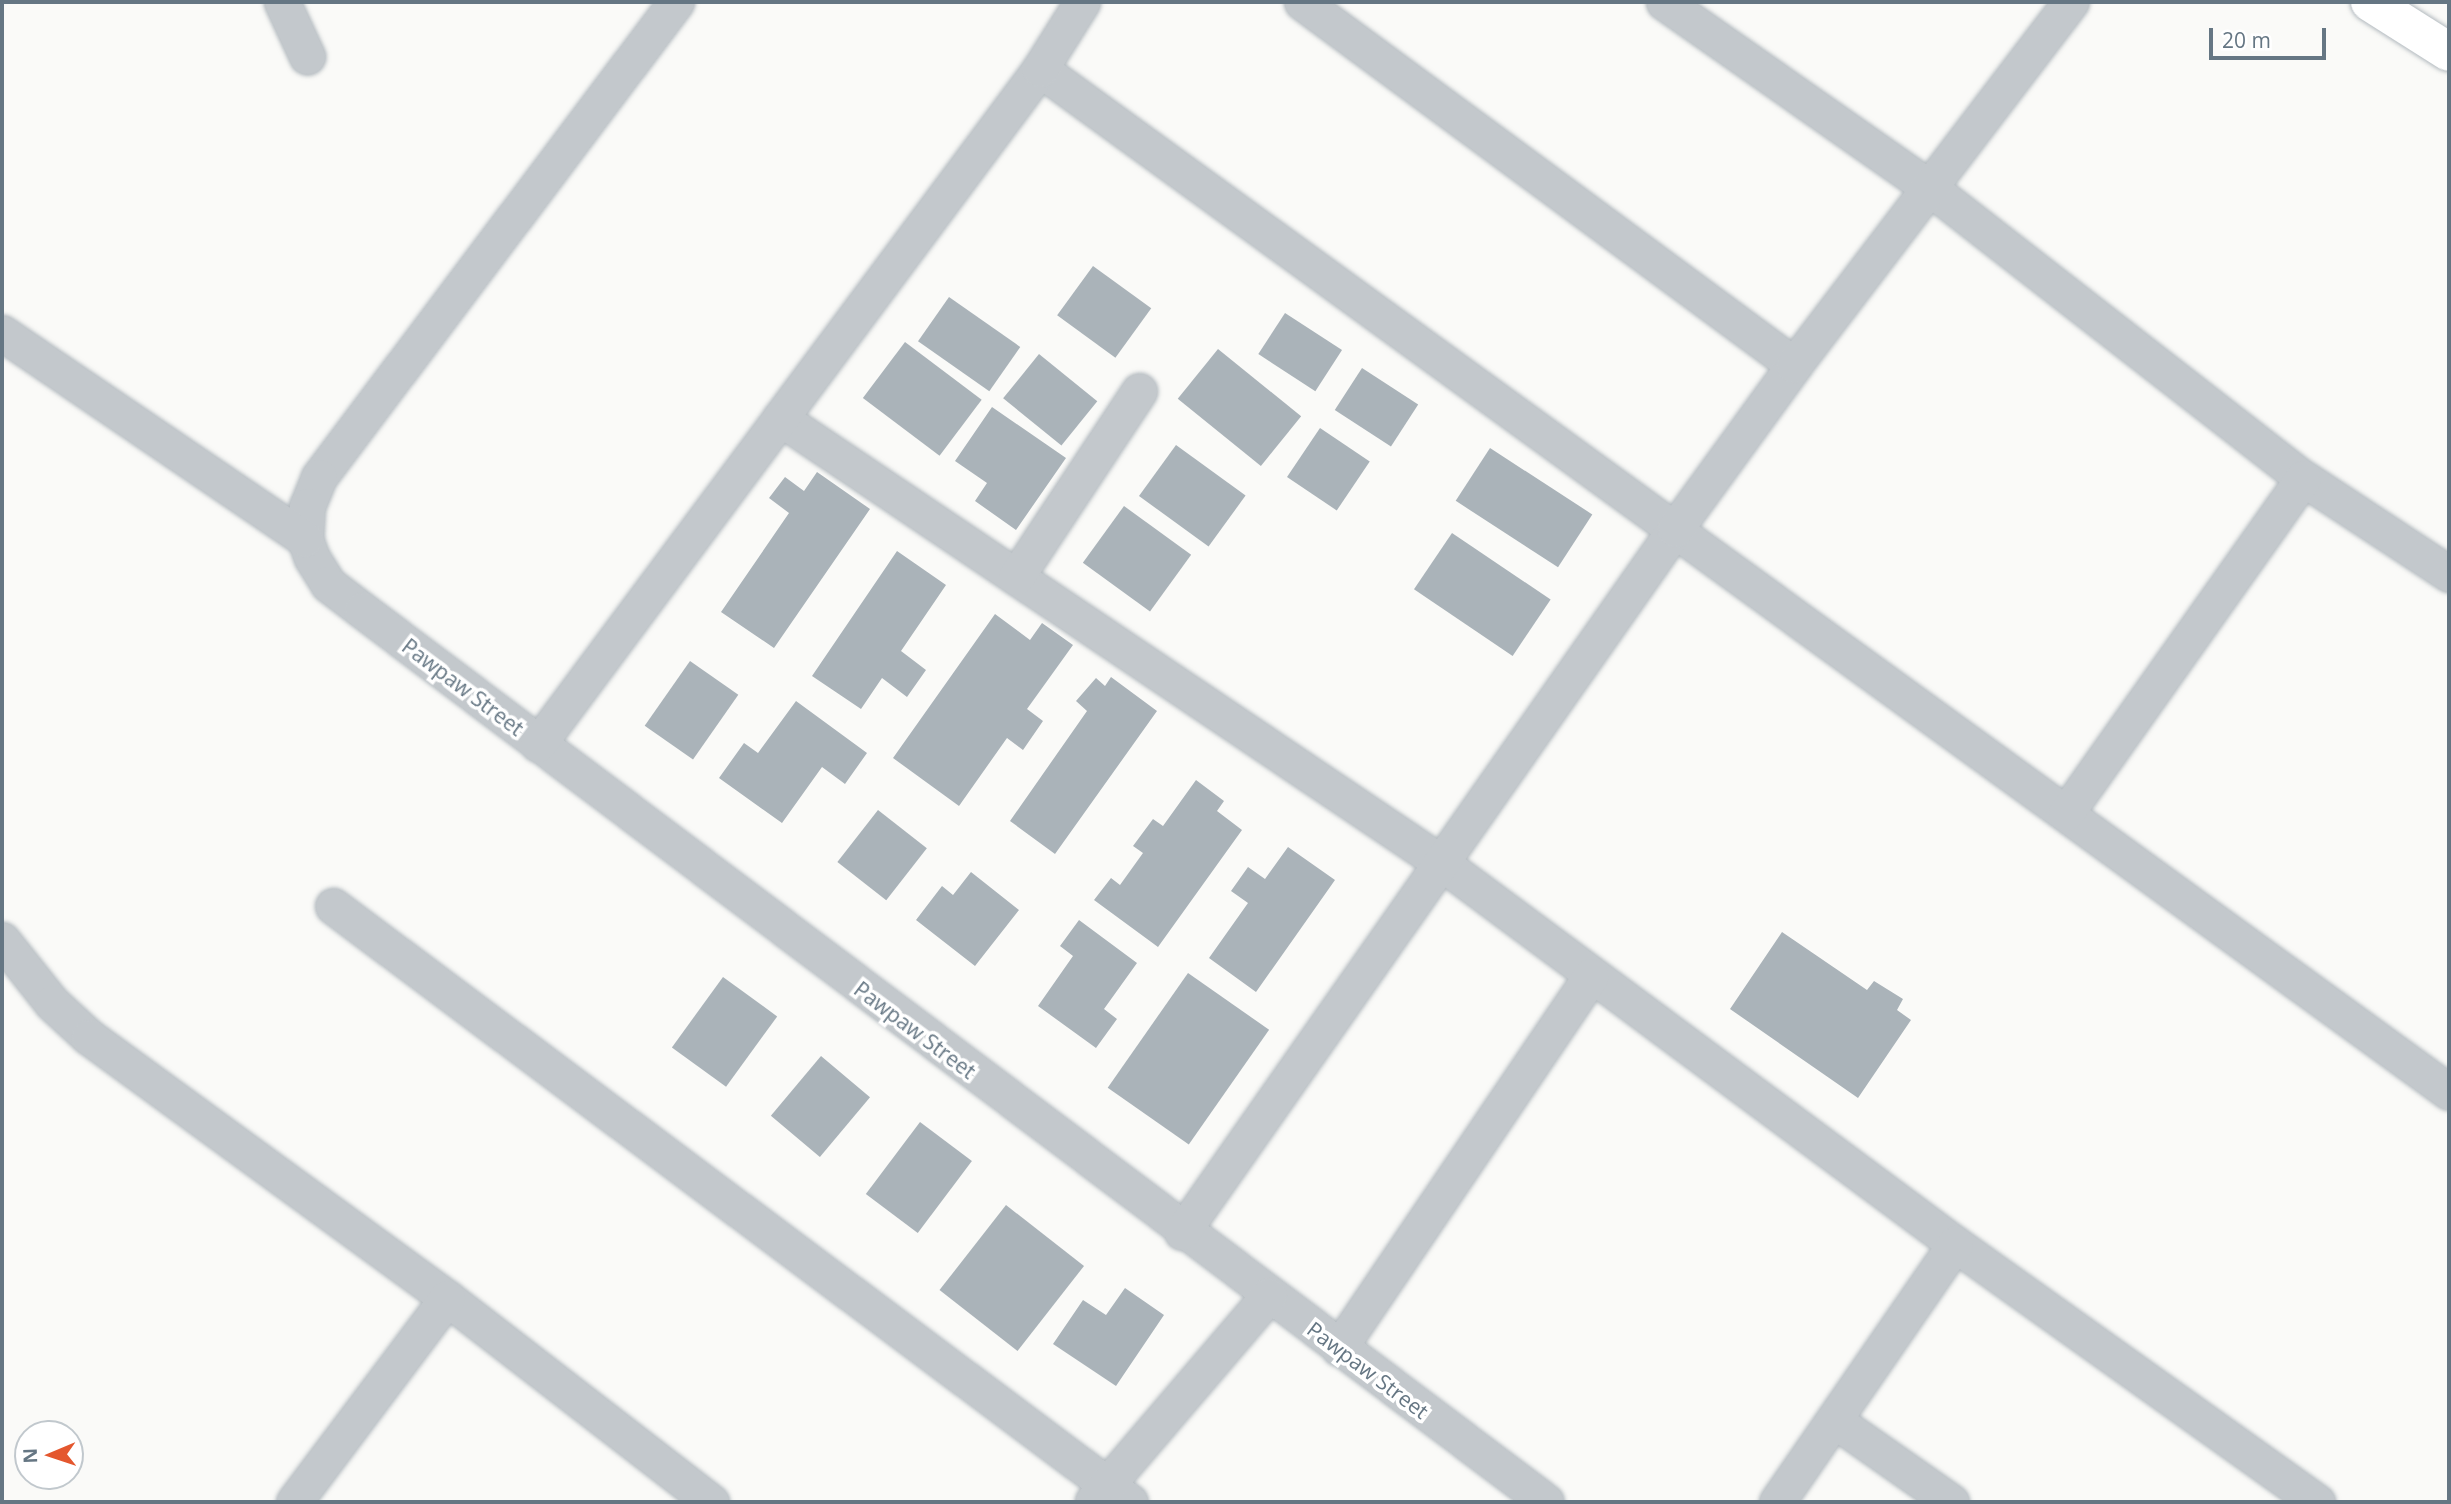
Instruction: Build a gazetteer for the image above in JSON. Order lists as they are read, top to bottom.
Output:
{
  "streets": {
    "street": ["Pawpaw Street"]
  },
  "scale_bar": "20 m",
  "north": "left"
}
